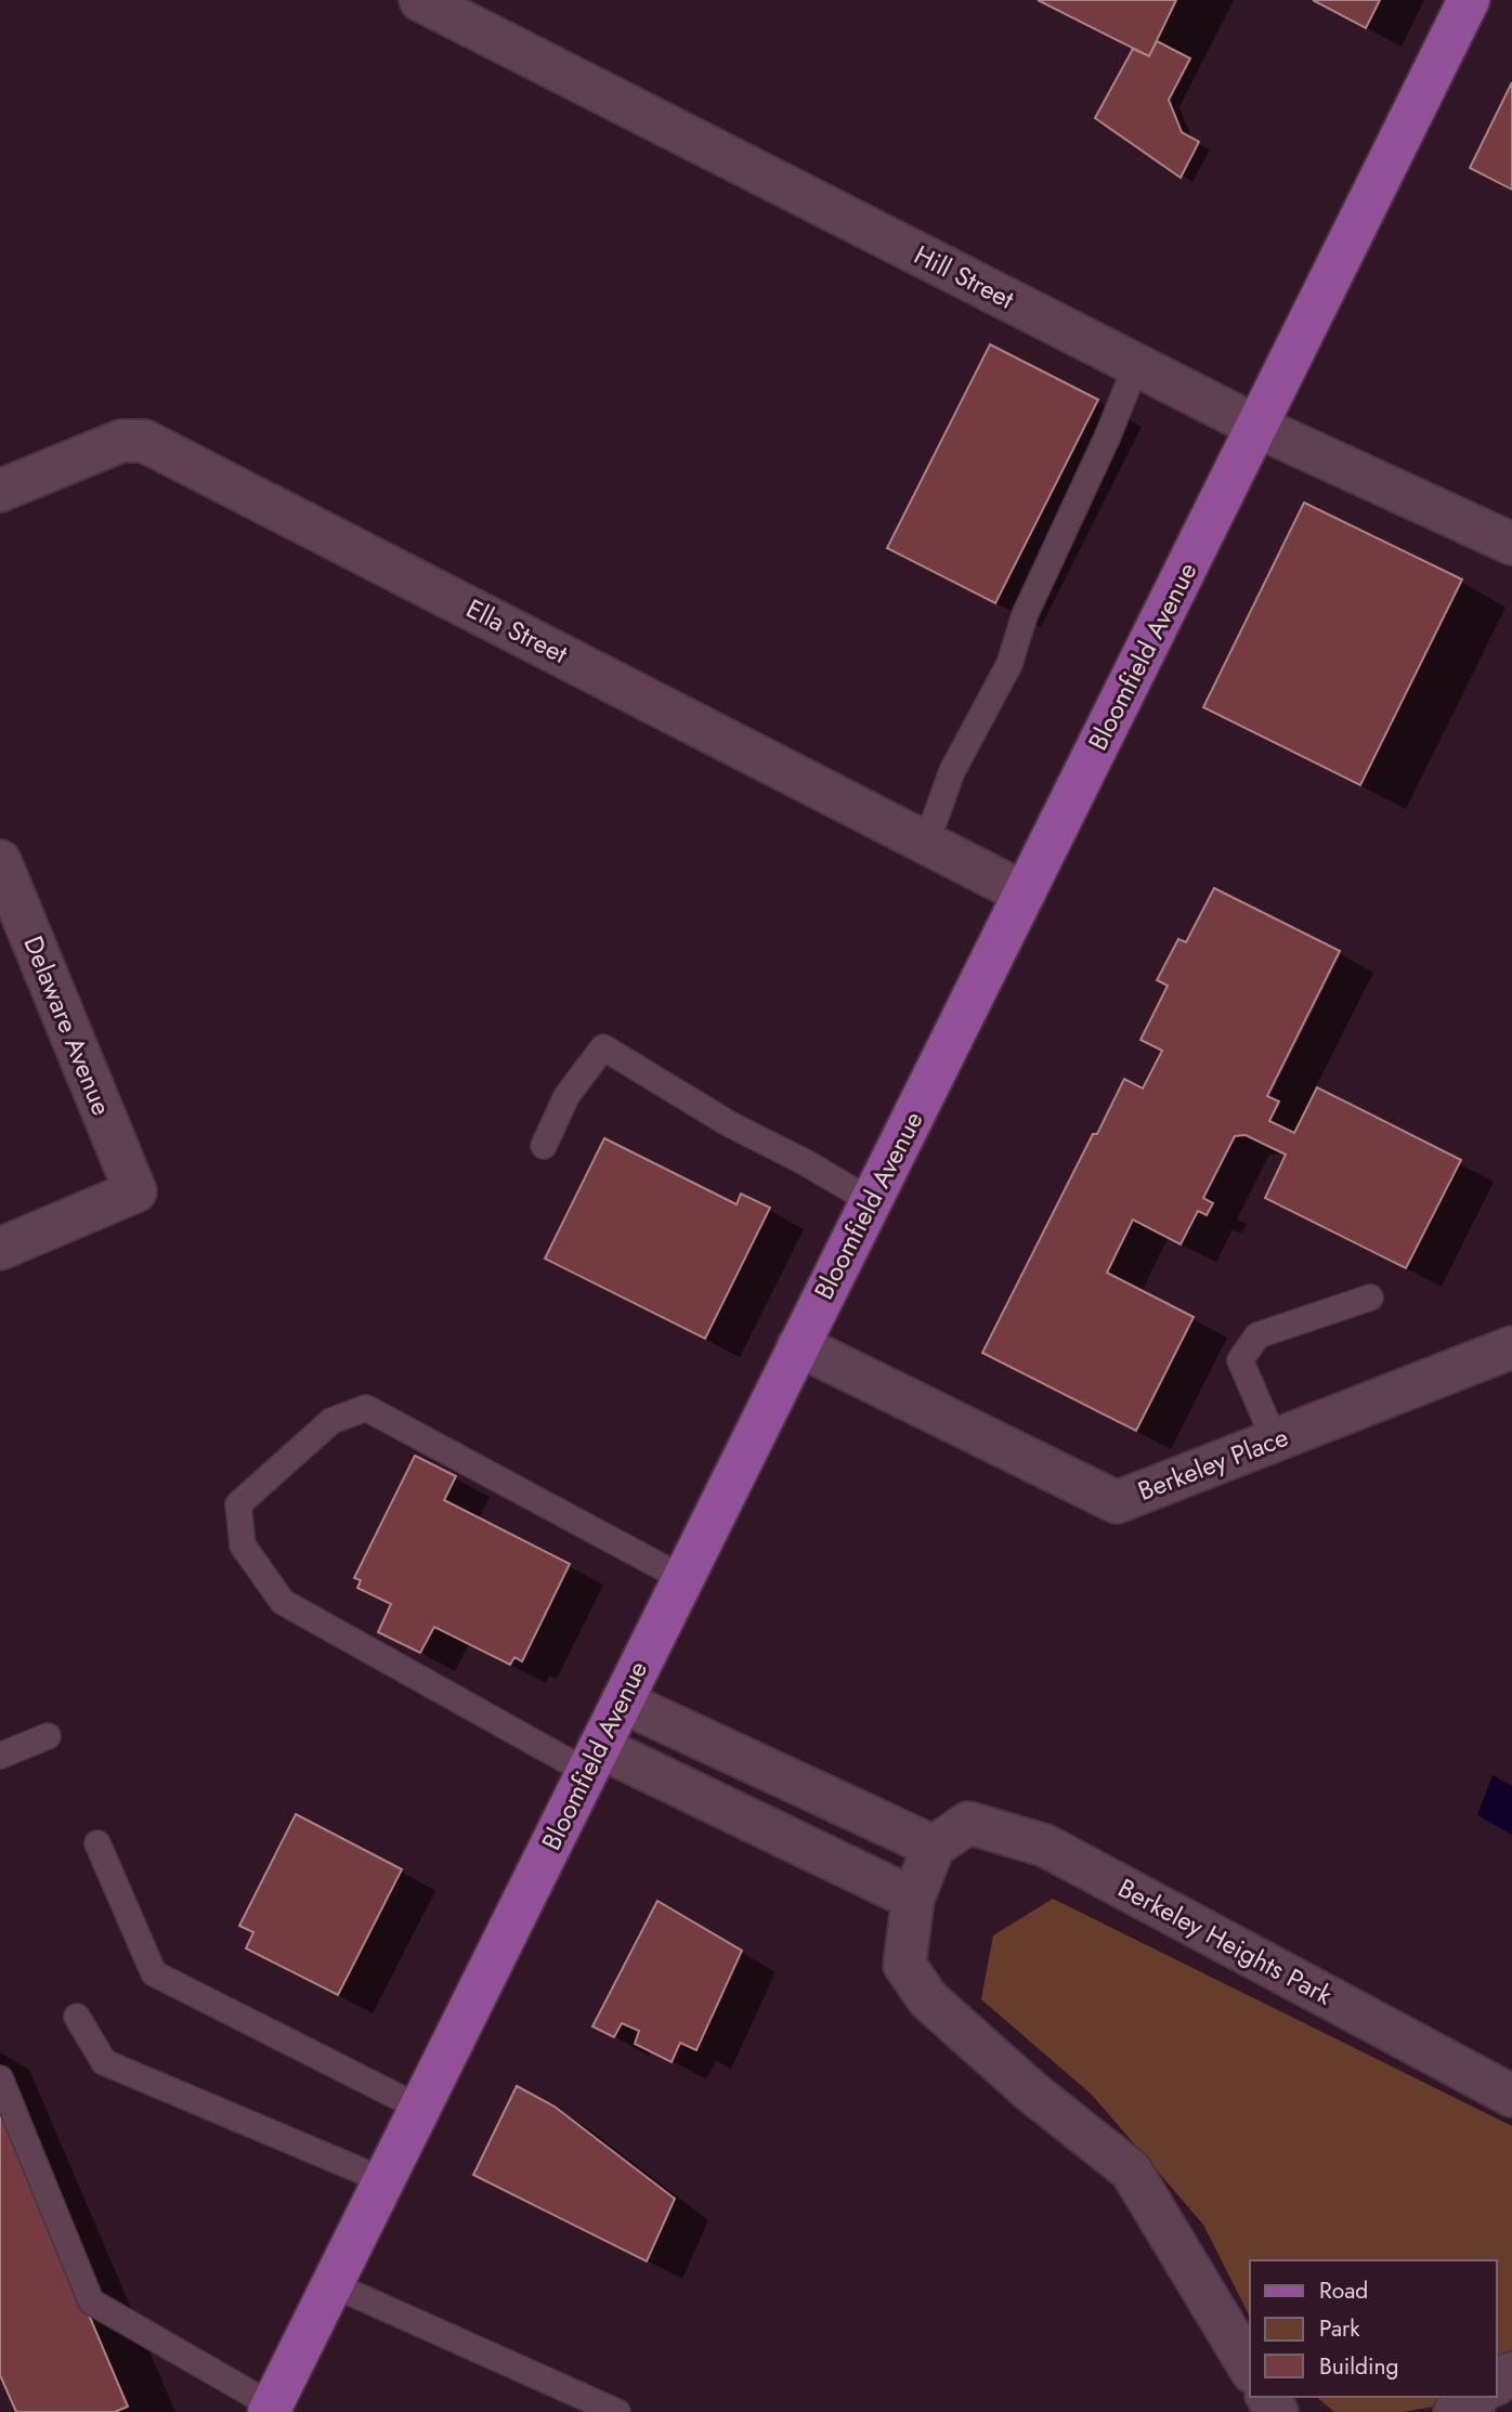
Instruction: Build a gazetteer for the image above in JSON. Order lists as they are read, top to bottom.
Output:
{
  "streets": {
    "main road": ["Bloomfield Avenue"],
    "street": [
      "Hill Street",
      "Ella Street",
      "Delaware Avenue",
      "Berkeley Place",
      "Berkeley Heights Park"
    ]
  },
  "crossings": [
    ["Hill Street", "Bloomfield Avenue"],
    ["Ella Street", "Bloomfield Avenue"],
    ["Bloomfield Avenue", "Berkeley Place"]
  ],
  "legend": ["Road", "Park", "Building"]
}
